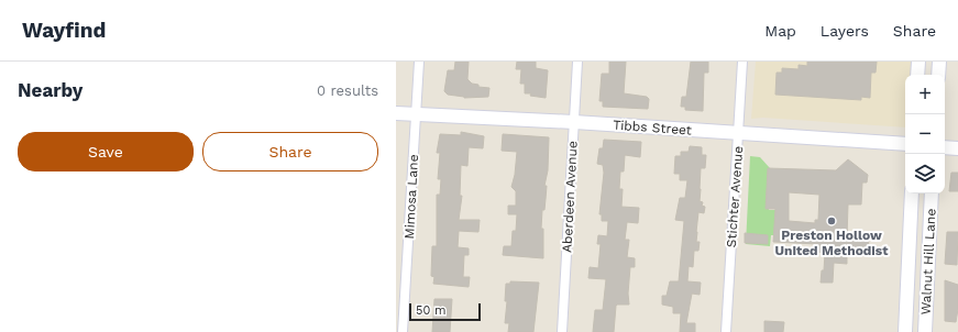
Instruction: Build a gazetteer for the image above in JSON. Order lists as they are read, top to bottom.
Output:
{
  "streets": {
    "street": [
      "Tibbs Street",
      "Mimosa Lane",
      "Aberdeen Avenue",
      "Stichter Avenue",
      "Walnut Hill Lane"
    ]
  },
  "crossings": [
    ["Tibbs Street", "Mimosa Lane"],
    ["Tibbs Street", "Aberdeen Avenue"],
    ["Tibbs Street", "Stichter Avenue"]
  ],
  "places": ["Preston Hollow United Methodist"],
  "scale_bar": "50 m",
  "page": {
    "header": "Wayfind",
    "nav": ["Map", "Layers", "Share"],
    "heading": ["Nearby", "0 results"],
    "map_buttons": ["+", "−"],
    "buttons": ["Save", "Share"],
    "scale": "50 m"
  }
}
